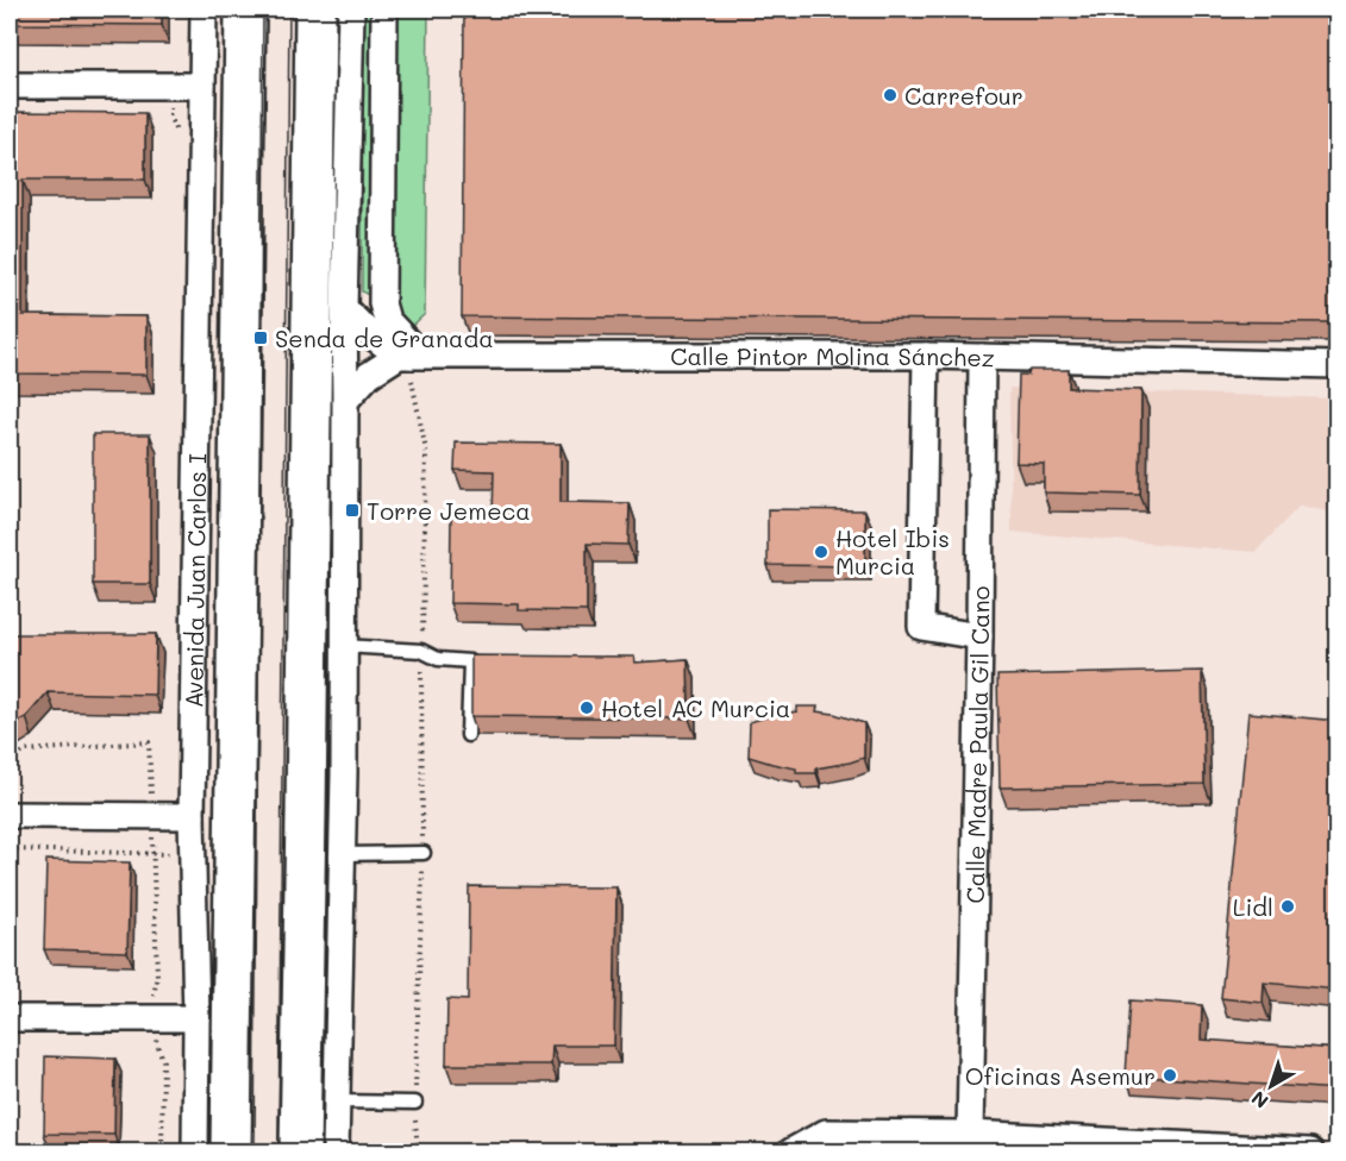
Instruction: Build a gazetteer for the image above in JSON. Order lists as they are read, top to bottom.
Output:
{
  "streets": {
    "main road": ["Avenida Juan Carlos I"],
    "street": ["Calle Pintor Molina Sánchez", "Calle Madre Paula Gil Cano"]
  },
  "crossings": [
    ["Calle Pintor Molina Sánchez", "Calle Madre Paula Gil Cano"]
  ],
  "places": {
    "other": [
      "Carrefour",
      "Hotel Ibis Murcia",
      "Hotel AC Murcia",
      "Lidl",
      "Oficinas Asemur"
    ],
    "transit": ["Senda de Granada", "Torre Jemeca"]
  },
  "north": "bottom left"
}
